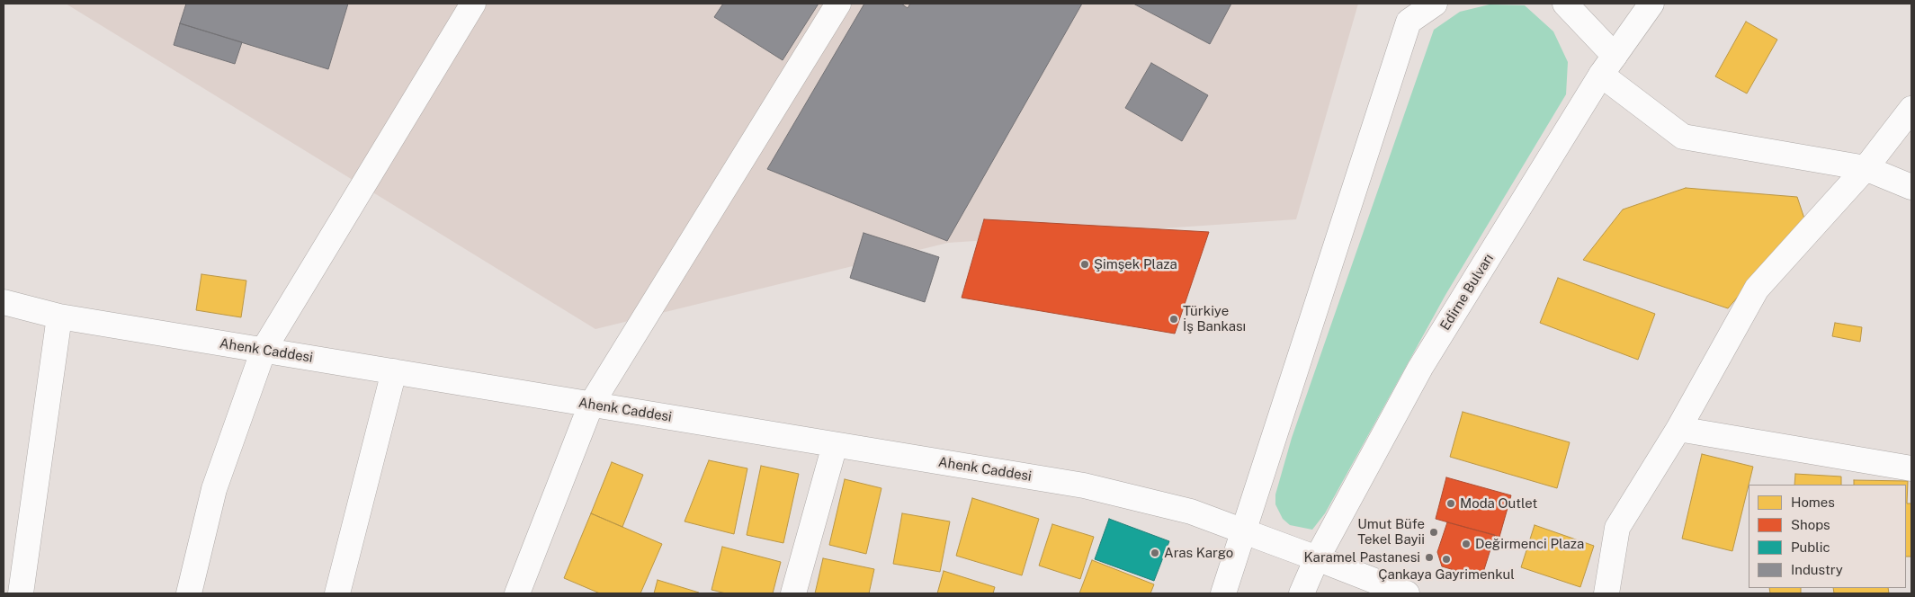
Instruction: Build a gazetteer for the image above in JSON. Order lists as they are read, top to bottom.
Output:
{
  "streets": {
    "main road": ["Edirne Bulvarı", "Ahenk Caddesi"]
  },
  "crossings": [
    ["Edirne Bulvarı", "Ahenk Caddesi"]
  ],
  "places": [
    "Şimşek Plaza",
    "Türkiye İş Bankası",
    "Moda Outlet",
    "Umut Büfe Tekel Bayii",
    "Değirmenci Plaza",
    "Aras Kargo",
    "Karamel Pastanesi",
    "Çankaya Gayrimenkul"
  ],
  "legend": [
    "Homes",
    "Shops",
    "Public",
    "Industry"
  ]
}
